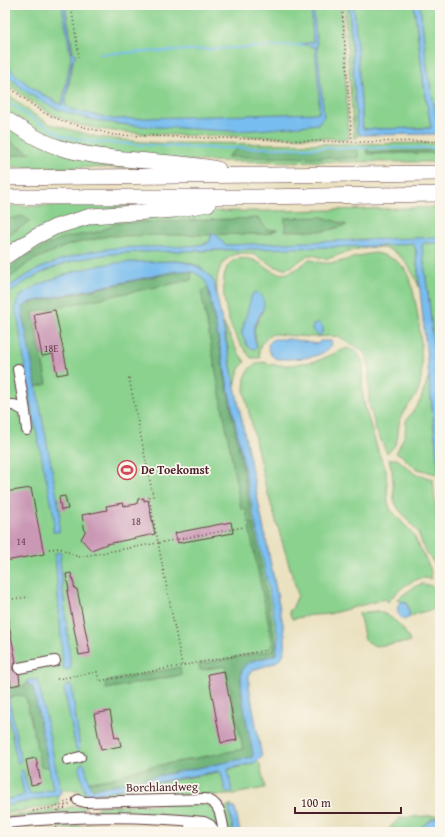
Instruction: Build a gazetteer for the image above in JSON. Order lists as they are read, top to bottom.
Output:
{
  "streets": {
    "street": ["Borchlandweg"]
  },
  "places": {
    "sports": ["De Toekomst"]
  },
  "house_numbers": ["18E", "18", "14"],
  "scale_bar": "100 m"
}
